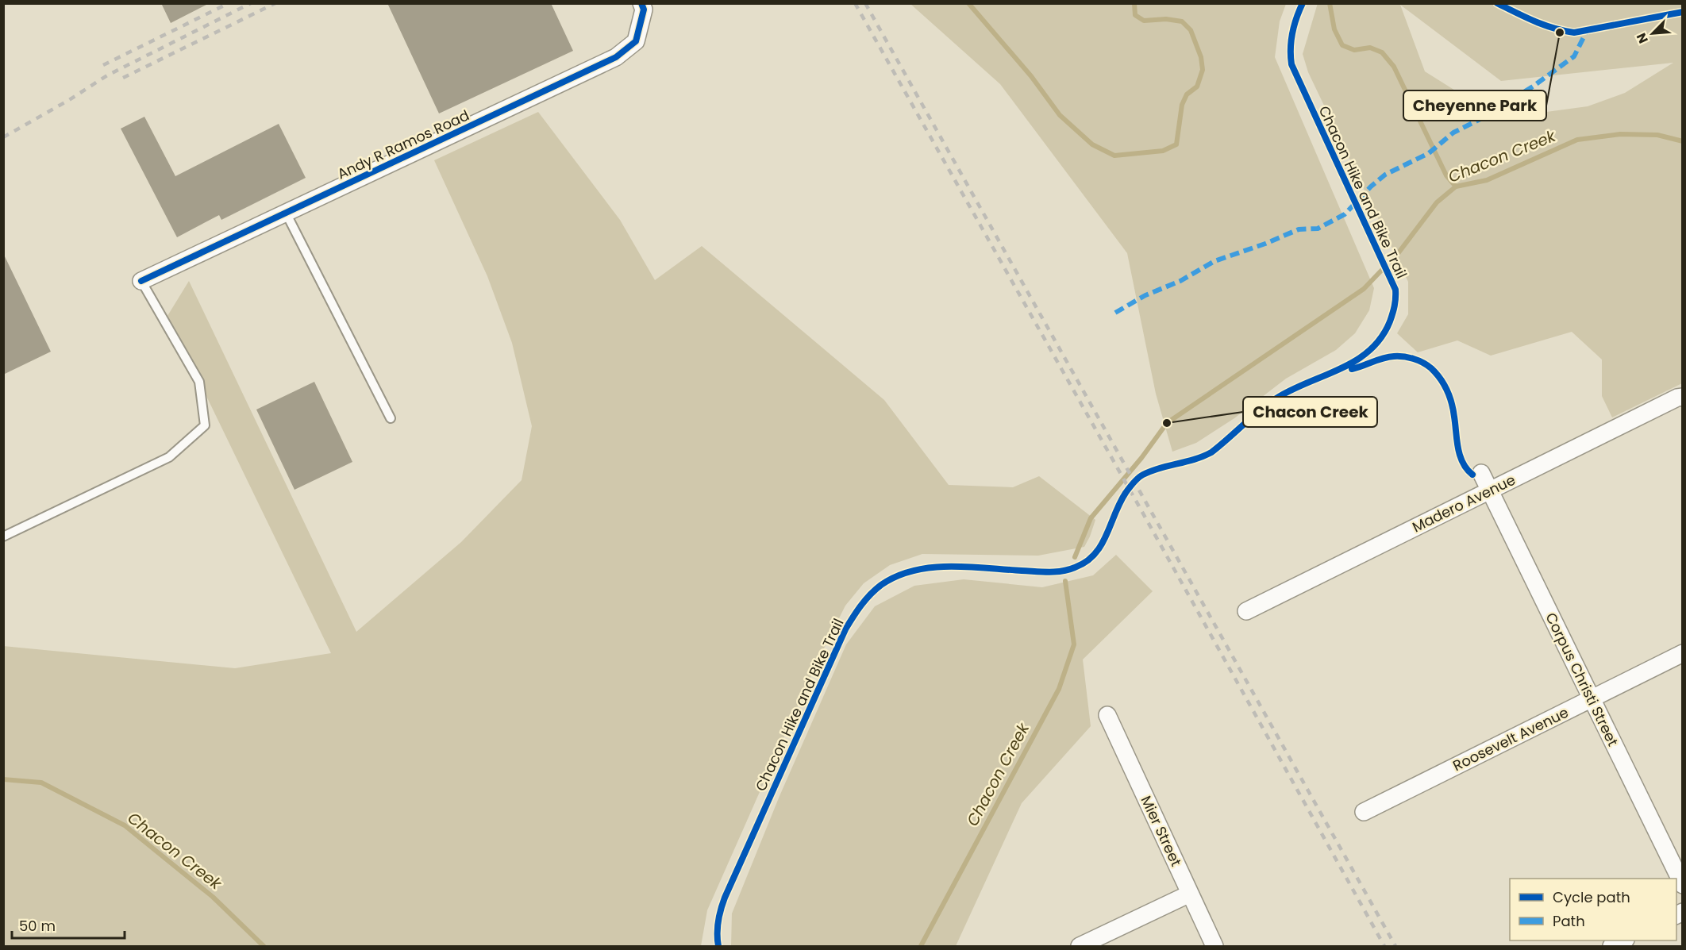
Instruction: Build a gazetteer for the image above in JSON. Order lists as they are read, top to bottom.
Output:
{
  "streets": {
    "street": [
      "Andy R Ramos Road",
      "Madero Avenue",
      "Corpus Christi Street",
      "Roosevelt Avenue",
      "Mier Street"
    ],
    "cycle path": ["Chacon Hike and Bike Trail"]
  },
  "crossings": [
    ["Madero Avenue", "Corpus Christi Street"],
    ["Corpus Christi Street", "Roosevelt Avenue"]
  ],
  "water": ["Chacon Creek"],
  "places": ["Cheyenne Park", "Chacon Creek"],
  "legend": ["Cycle path", "Path"],
  "scale_bar": "50 m",
  "north": "bottom left"
}
